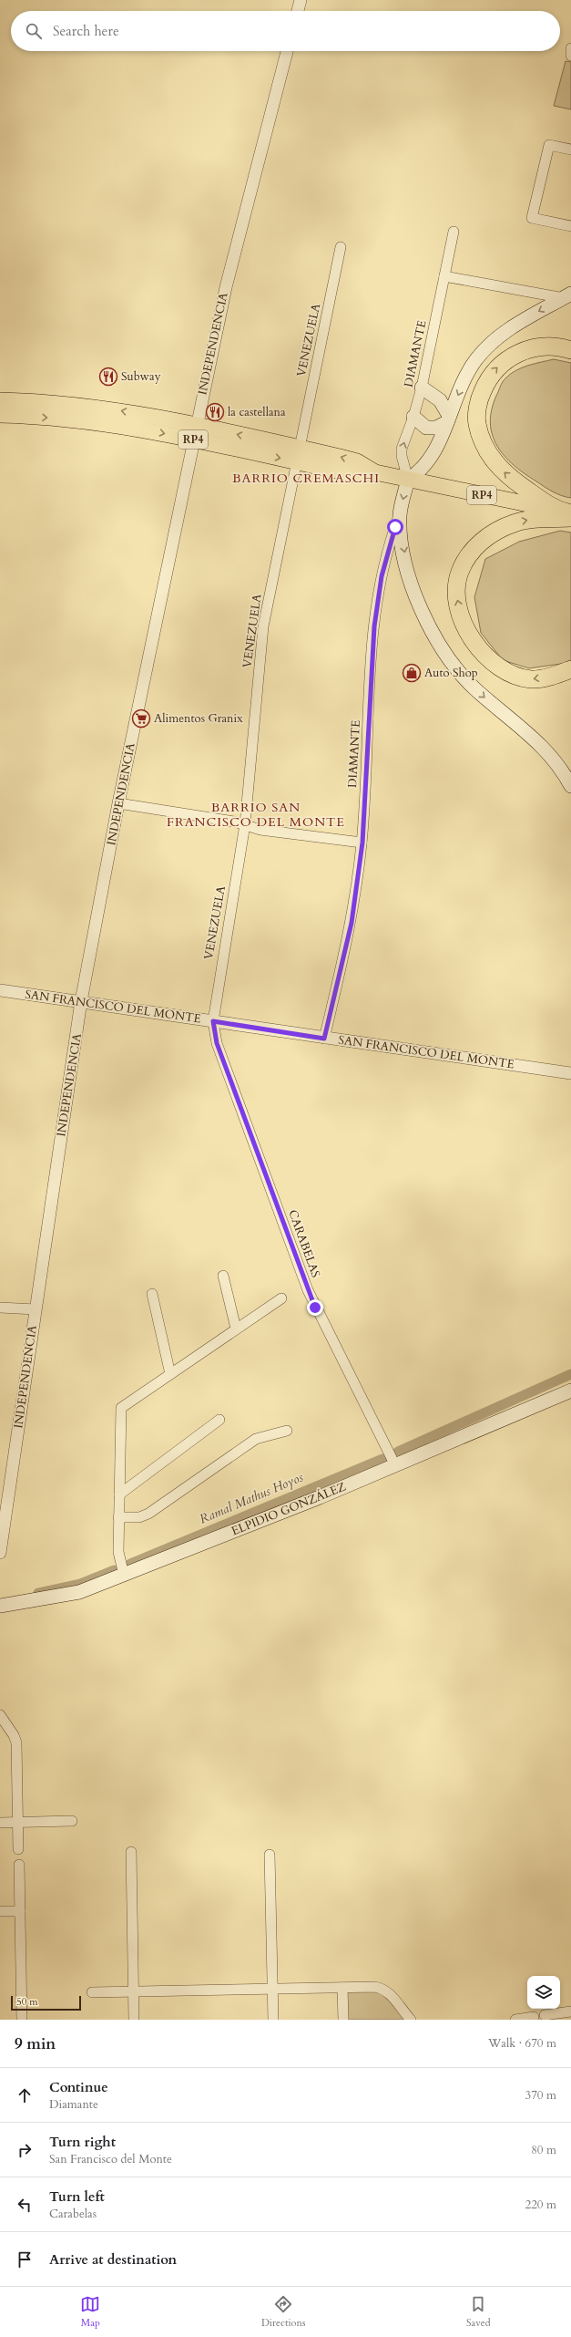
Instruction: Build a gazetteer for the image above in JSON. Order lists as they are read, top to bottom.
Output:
{
  "streets": {
    "main road": ["RP4", "ELPIDIO GONZÁLEZ"],
    "street": [
      "VENEZUELA",
      "INDEPENDENCIA",
      "DIAMANTE",
      "SAN FRANCISCO DEL MONTE",
      "CARABELAS"
    ]
  },
  "crossings": [
    ["VENEZUELA", "RP4"],
    ["VENEZUELA", "SAN FRANCISCO DEL MONTE"],
    ["VENEZUELA", "CARABELAS"],
    ["INDEPENDENCIA", "RP4"],
    ["INDEPENDENCIA", "SAN FRANCISCO DEL MONTE"],
    ["DIAMANTE", "RP4"],
    ["DIAMANTE", "SAN FRANCISCO DEL MONTE"],
    ["SAN FRANCISCO DEL MONTE", "CARABELAS"],
    ["CARABELAS", "ELPIDIO GONZÁLEZ"]
  ],
  "districts": ["BARRIO CREMASCHI", "BARRIO SAN FRANCISCO DEL MONTE"],
  "water": ["Ramal Mathus Hoyos"],
  "places": {
    "restaurant": ["Subway", "la castellana"],
    "shop": ["Auto Shop"],
    "supermarket": ["Alimentos Granix"]
  },
  "scale_bar": "50 m",
  "page": {
    "search": "Search here",
    "scale": "50 m",
    "heading": ["9 min", "Walk · 670 m"],
    "list": [
      ["Continue", "Diamante", "370 m"],
      ["Turn right", "San Francisco del Monte", "80 m"],
      ["Turn left", "Carabelas", "220 m"],
      "Arrive at destination"
    ],
    "nav": ["Map", "Directions", "Saved"]
  }
}
